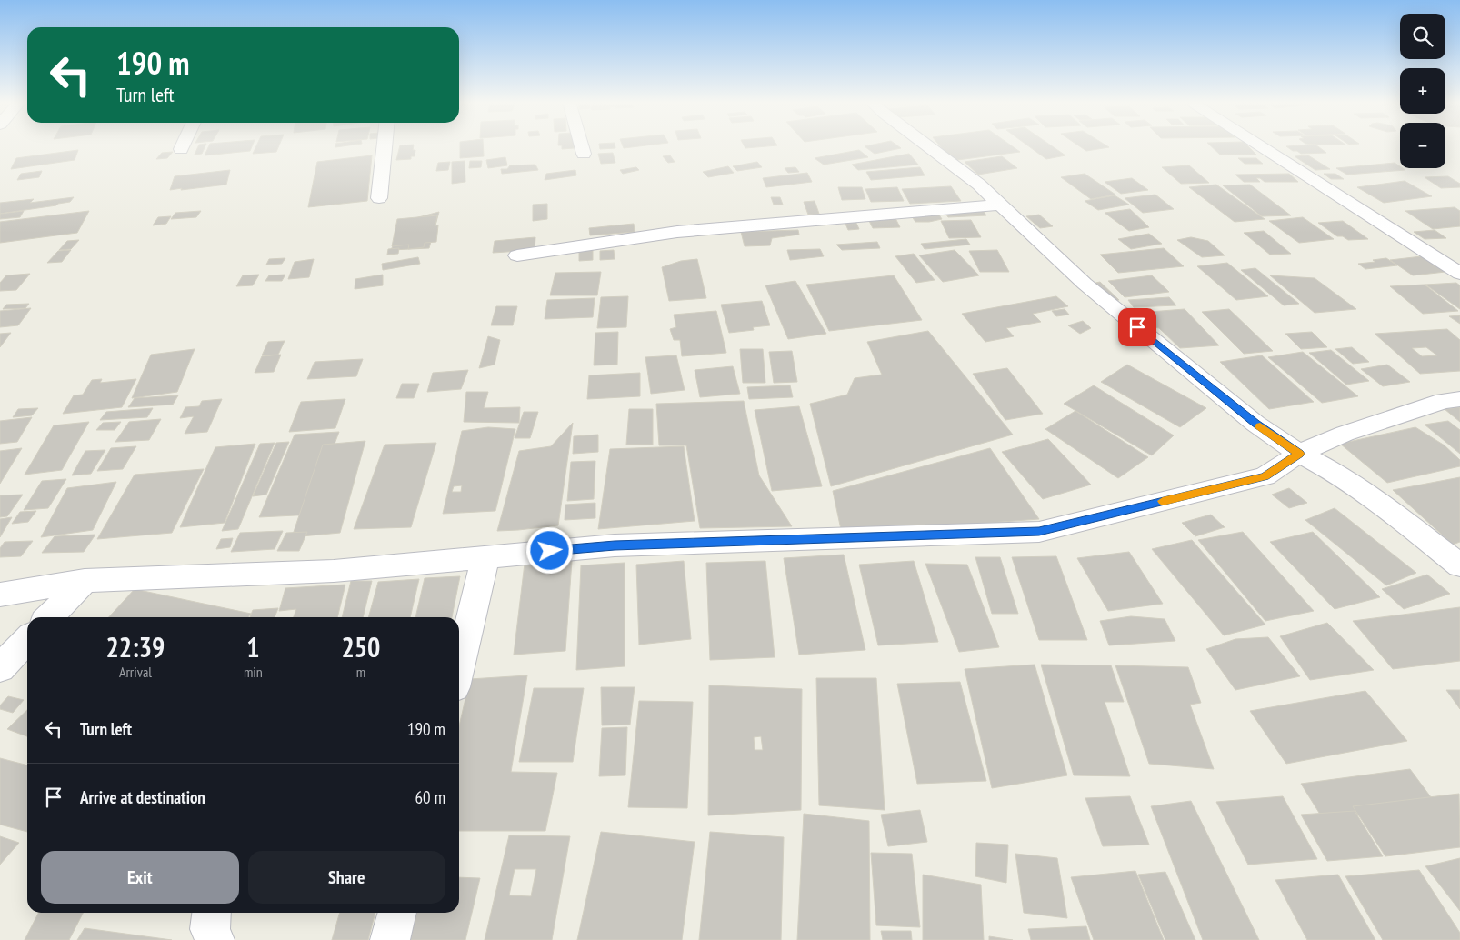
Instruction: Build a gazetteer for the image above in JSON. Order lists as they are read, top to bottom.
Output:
{
  "page": {
    "map_buttons": ["+", "−"],
    "turn": ["190 m", "Turn left"],
    "eta": [
      "22:39",
      "Arrival",
      "1",
      "min",
      "250",
      "m"
    ],
    "list": [
      {
        "name": "Turn left",
        "value": "190 m"
      },
      {
        "name": "Arrive at destination",
        "value": "60 m"
      }
    ],
    "buttons": ["Exit", "Share"]
  }
}
